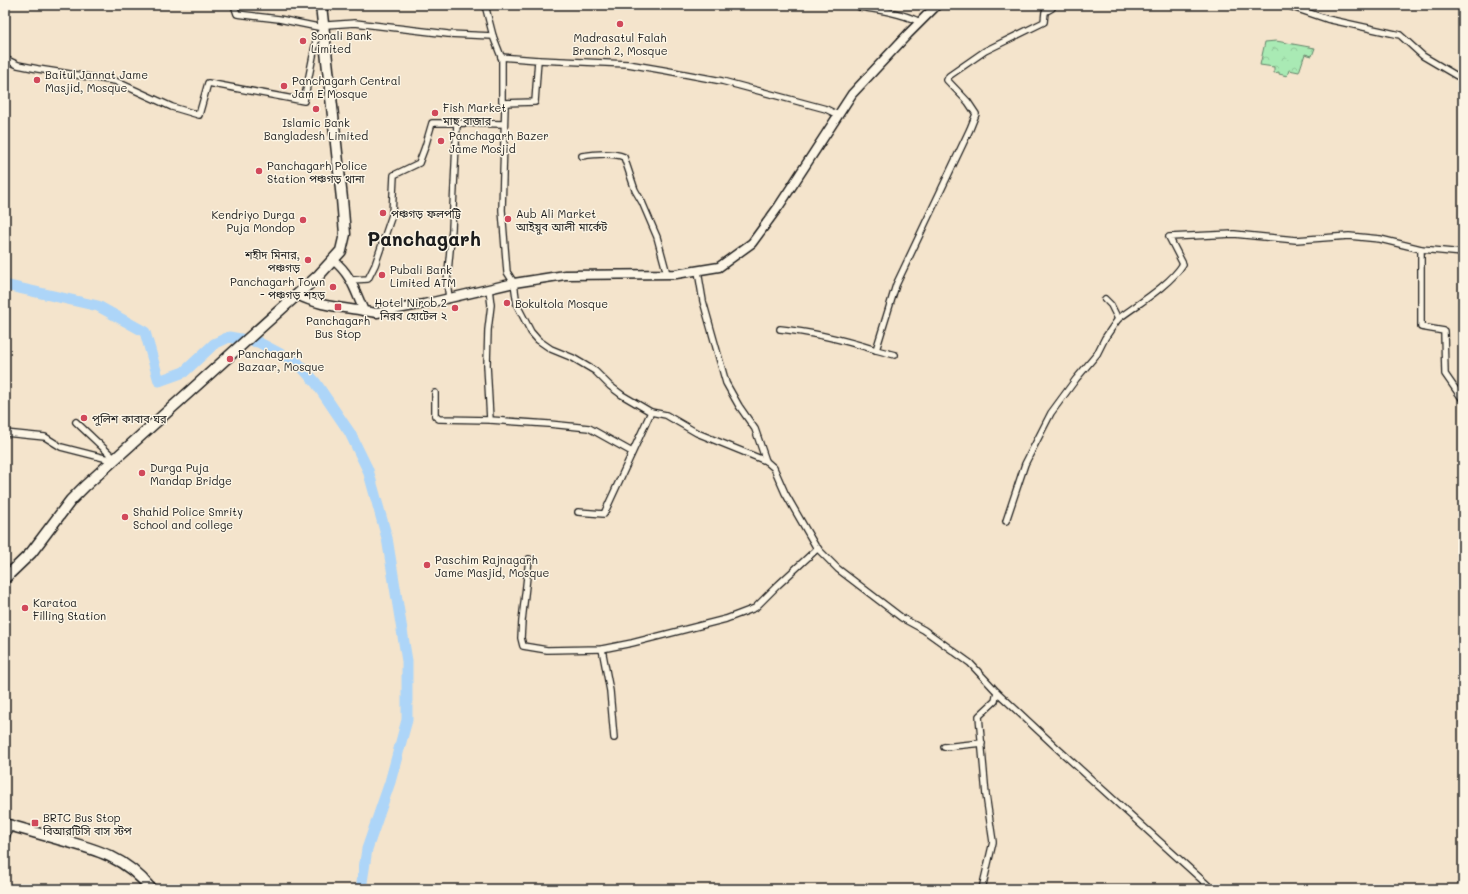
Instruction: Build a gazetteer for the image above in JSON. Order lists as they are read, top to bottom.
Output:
{
  "districts": ["Panchagarh"],
  "places": {
    "other": [
      "Madrasatul Falah Branch 2, Mosque",
      "Sonali Bank Limited",
      "Baitul Jannat Jame Masjid, Mosque",
      "Panchagarh Central Jam E Mosque",
      "Islamic Bank Bangladesh Limited",
      "Fish Market মাছ বাজার",
      "Panchagarh Bazer Jame Mosjid",
      "Panchagarh Police Station পঞ্চগড় থানা",
      "পঞ্চগড় ফলপট্টি",
      "Aub Ali Market আইয়ুব আলী মার্কেট",
      "Kendriyo Durga Puja Mondop",
      "শহীদ মিনার, পঞ্চগড়",
      "Pubali Bank Limited ATM",
      "Panchagarh Town - পঞ্চগড় শহড়",
      "Bokultola Mosque",
      "Hotel Nirob 2 নিরব হোটেল ২",
      "Panchagarh Bazaar, Mosque",
      "পুলিশ কাবাব ঘর",
      "Durga Puja Mandap Bridge",
      "Shahid Police Smrity School and college",
      "Paschim Rajnagarh Jame Masjid, Mosque",
      "Karatoa Filling Station"
    ],
    "transit": ["Panchagarh Bus Stop", "BRTC Bus Stop বিআরটিসি বাস স্টপ"]
  }
}
